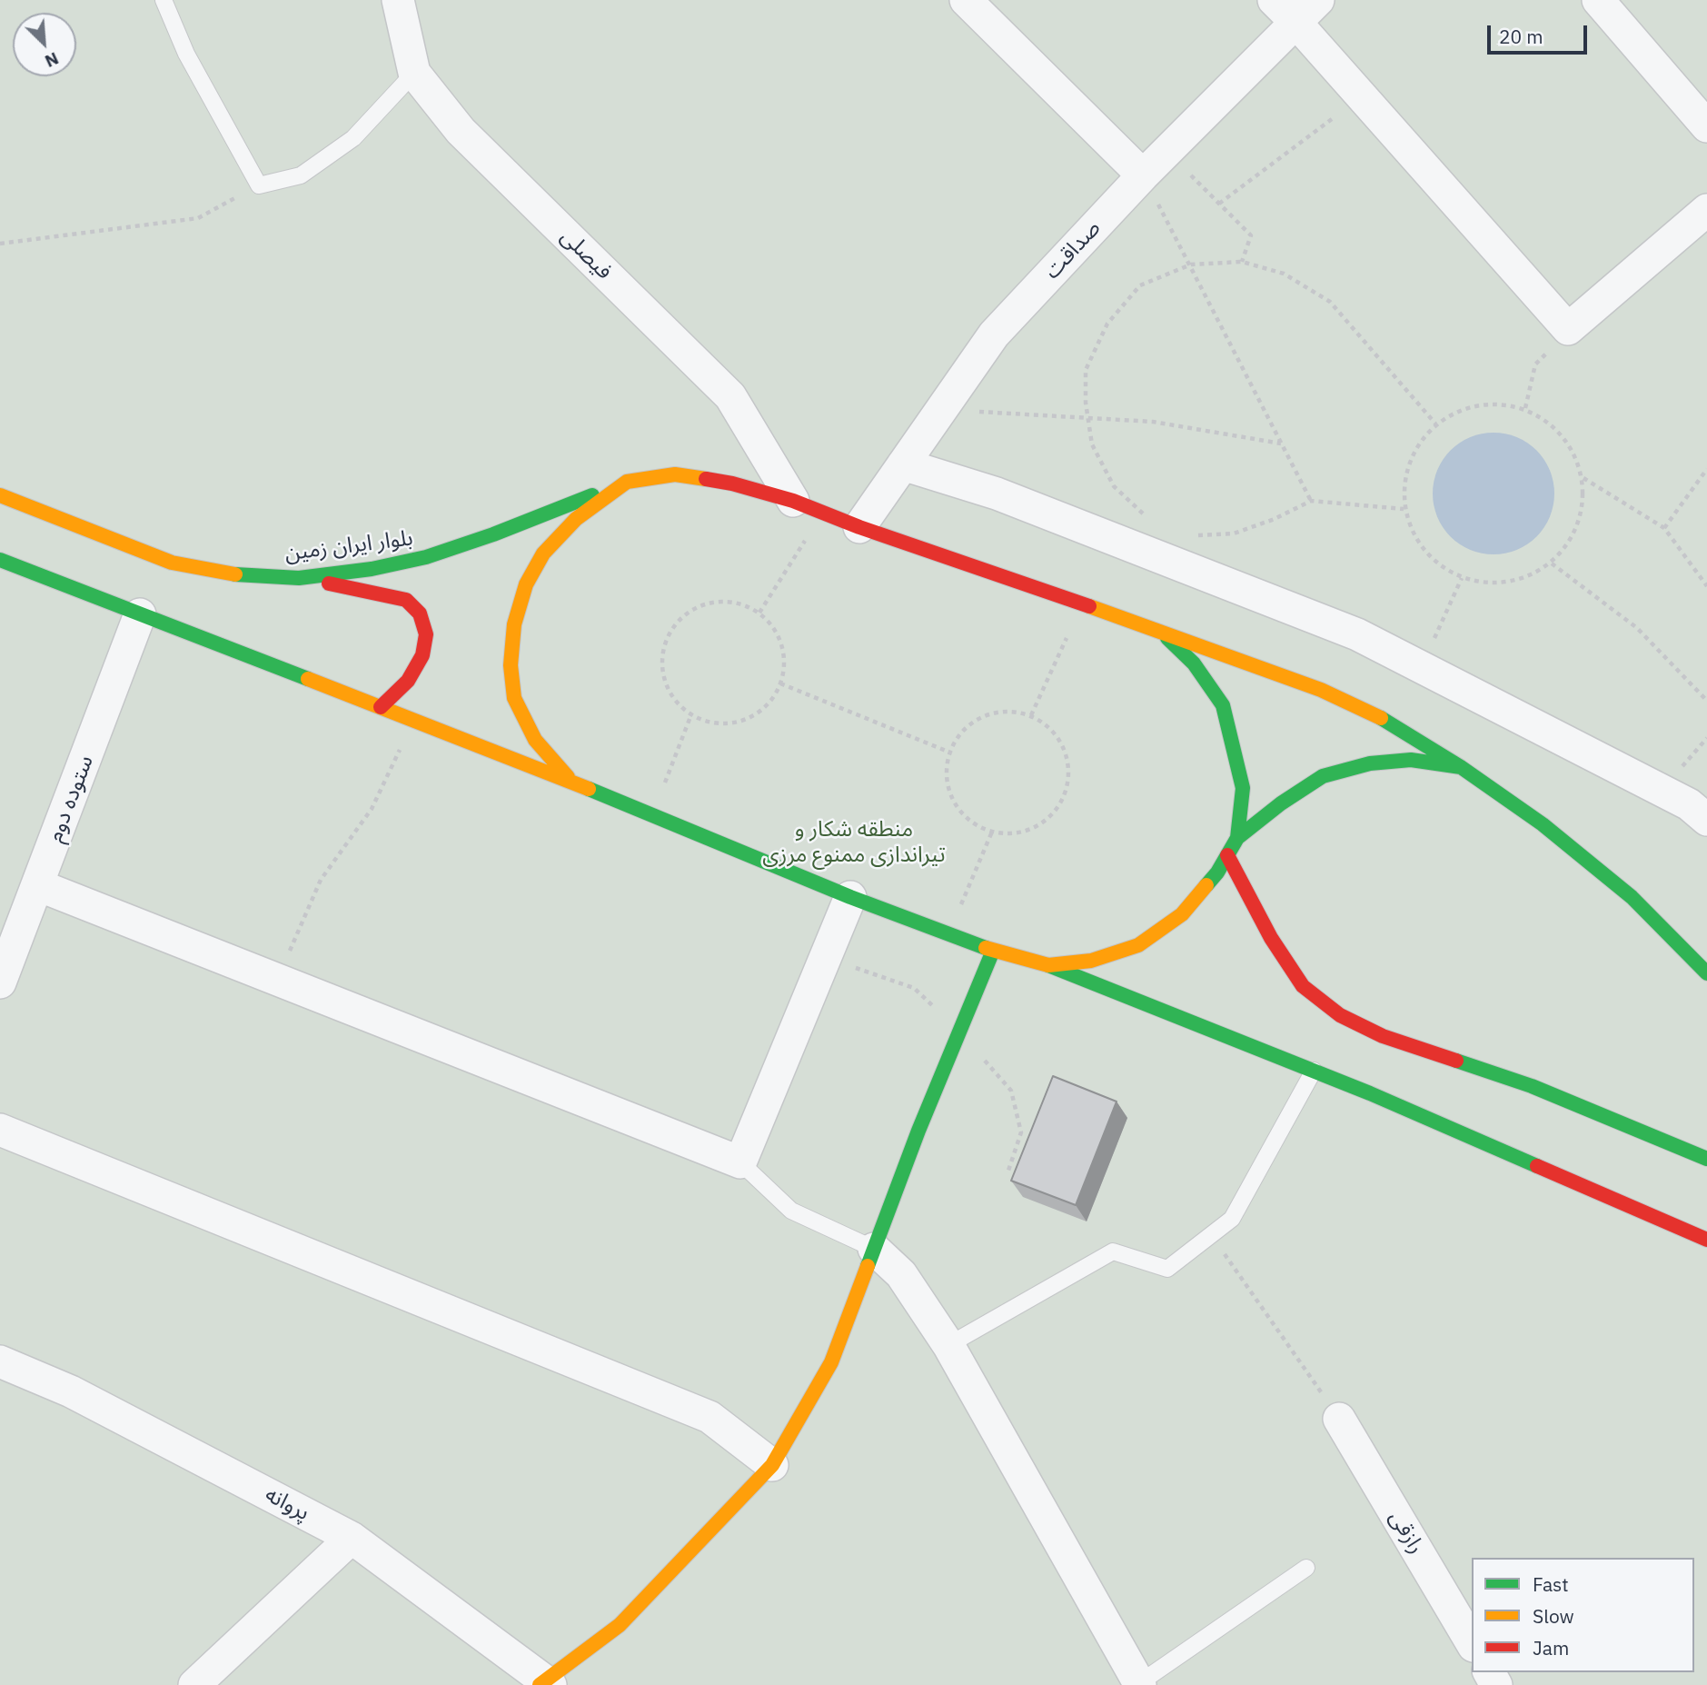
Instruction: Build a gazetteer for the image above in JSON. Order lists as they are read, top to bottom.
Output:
{
  "streets": {
    "main road": ["بلوار ایران زمین"],
    "street": [
      "صداقت",
      "فیصلی",
      "ستوده دوم",
      "پروانه",
      "رازقی"
    ]
  },
  "parks": ["منطقه شکار و تیراندازی ممنوع مرزی"],
  "legend": ["Fast", "Slow", "Jam"],
  "scale_bar": "20 m",
  "north": "bottom right"
}
